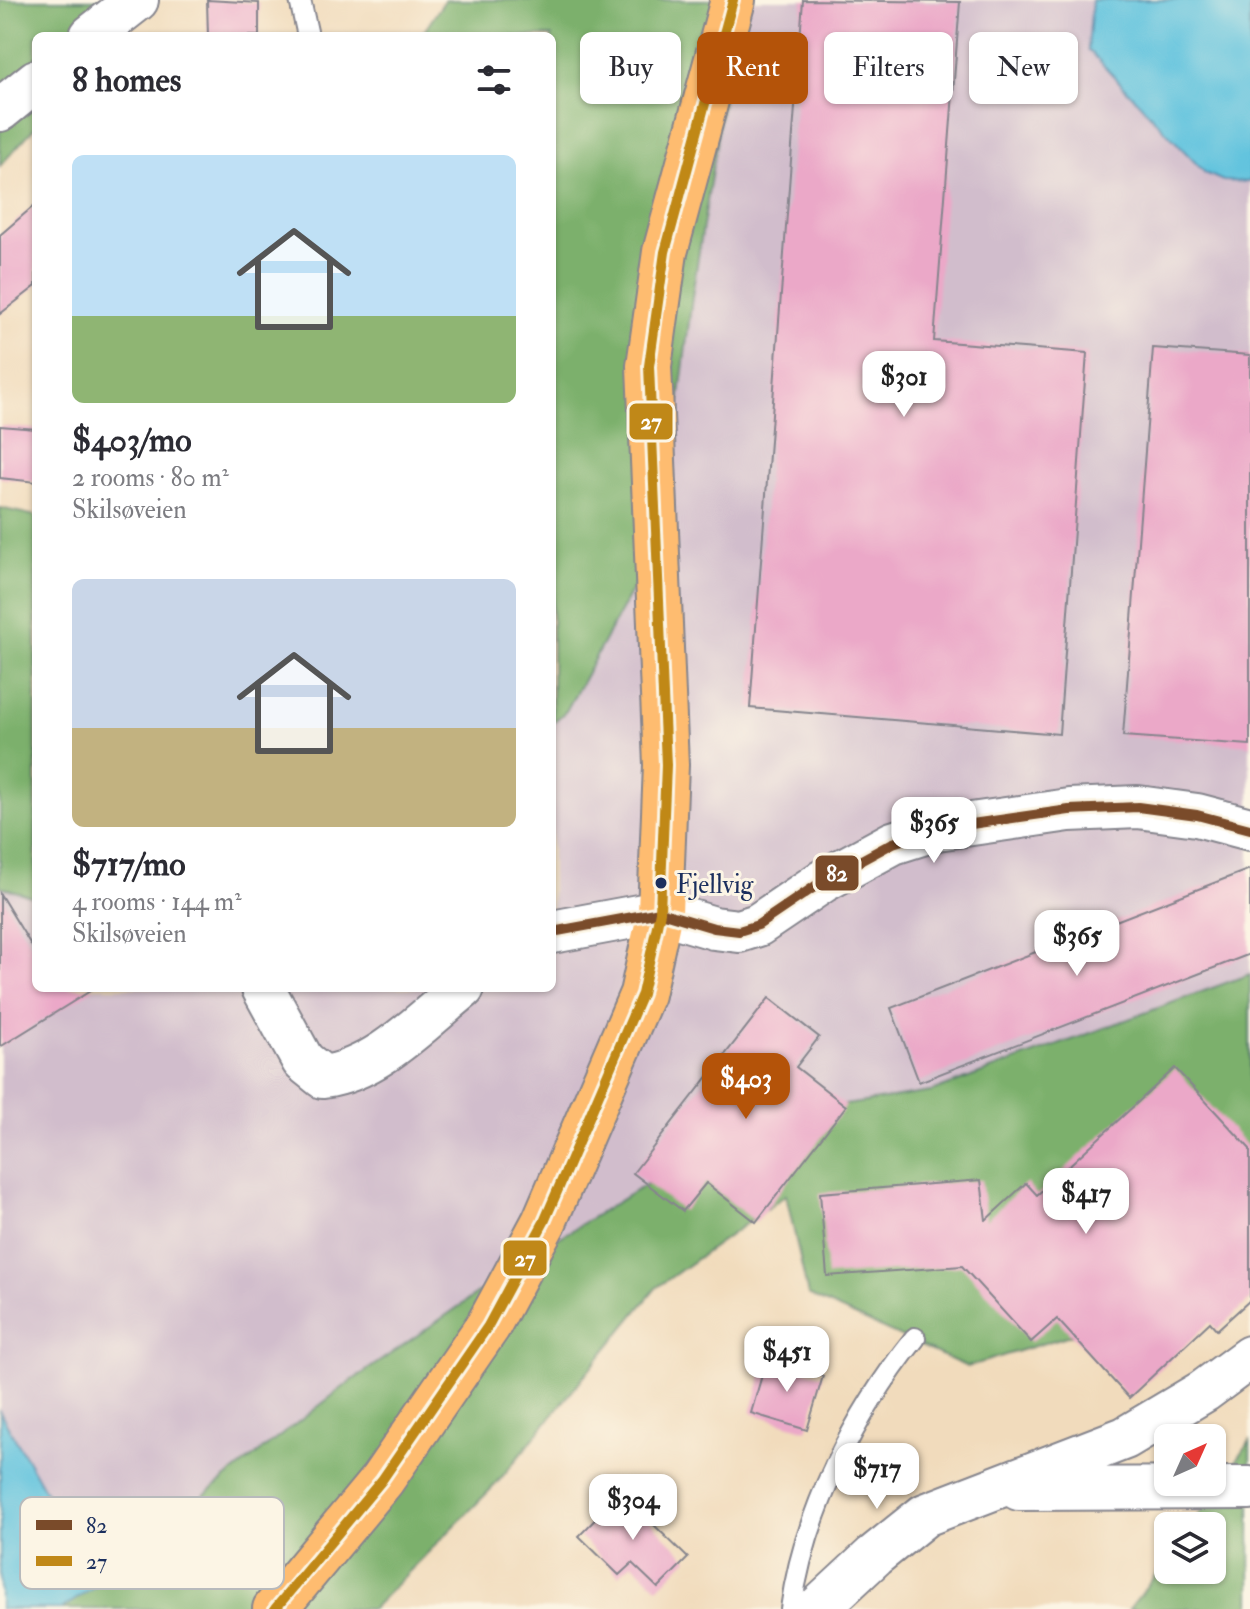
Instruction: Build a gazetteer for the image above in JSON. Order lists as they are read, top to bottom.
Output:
{
  "places": ["Fjellvig"],
  "lines": ["transit line 27", "transit line 82"],
  "legend": ["82", "27"],
  "north": "top right",
  "page": {
    "chip": [
      "Buy",
      "Rent",
      "Filters",
      "New"
    ],
    "heading": "8 homes",
    "list": [
      {
        "name": "$403/mo",
        "note": "2 rooms · 80 m² · Skilsøveien"
      },
      {
        "name": "$717/mo",
        "note": "4 rooms · 144 m² · Skilsøveien"
      }
    ],
    "price": [
      "$301",
      "$365",
      "$365",
      "$403",
      "$417",
      "$451",
      "$717",
      "$304"
    ]
  }
}
